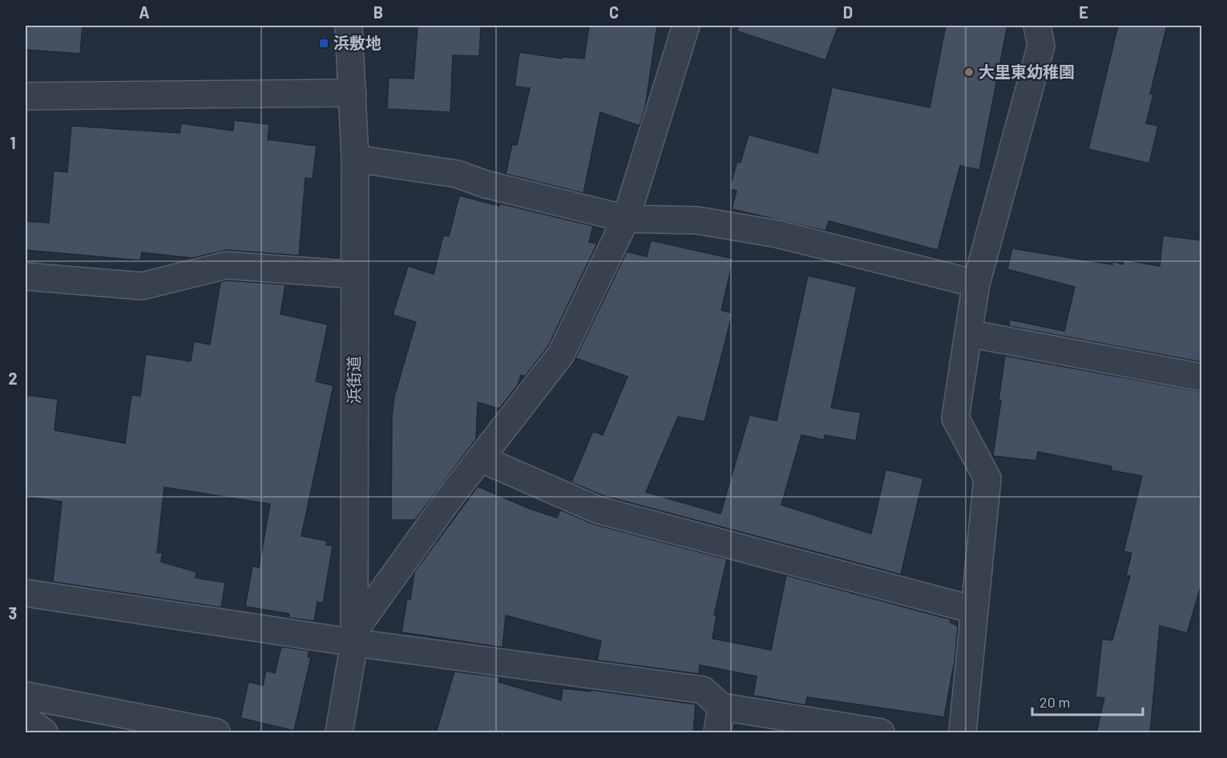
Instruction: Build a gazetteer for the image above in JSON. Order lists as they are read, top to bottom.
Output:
{
  "streets": {
    "street": ["浜街道"]
  },
  "places": {
    "transit": ["浜敷地"],
    "other": ["大里東幼稚園"]
  },
  "scale_bar": "20 m",
  "grid": {
    "columns": [
      "A",
      "B",
      "C",
      "D",
      "E"
    ],
    "rows": ["1", "2", "3"]
  }
}
